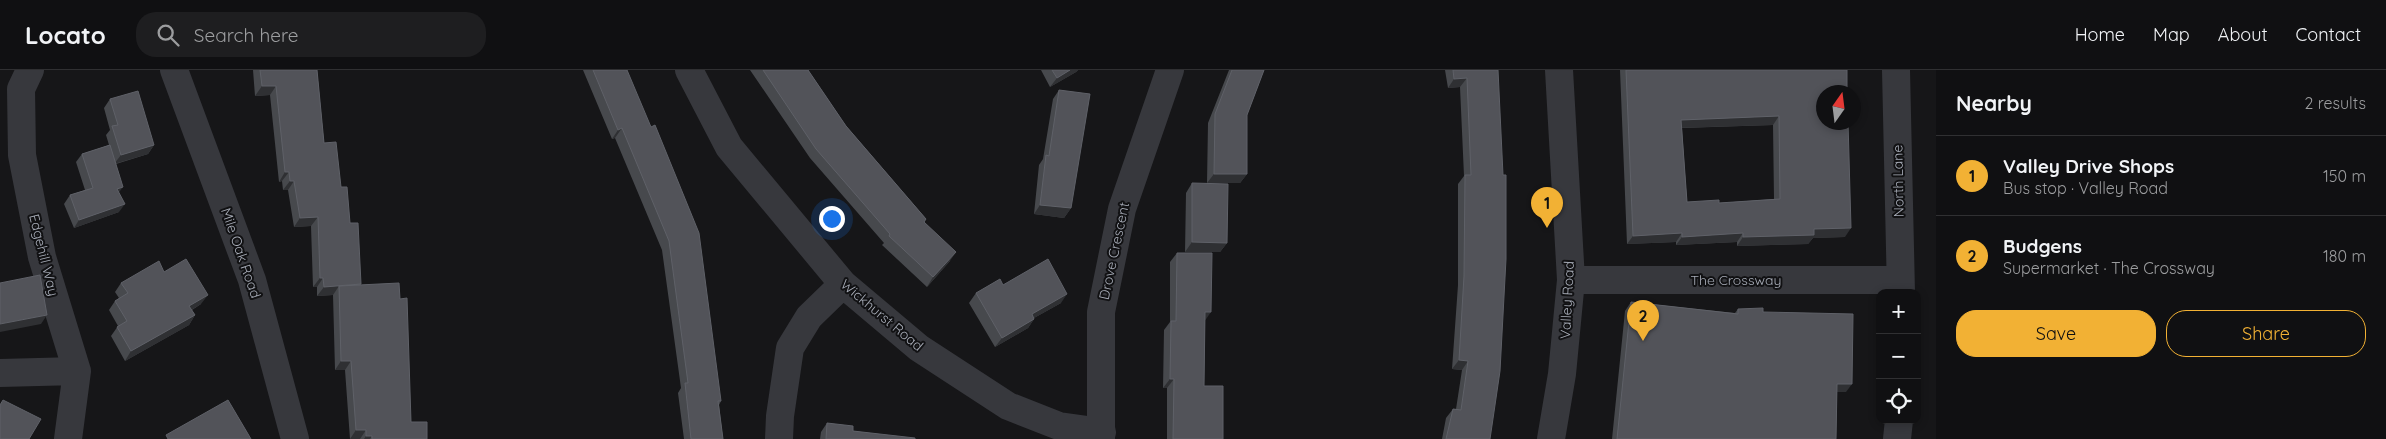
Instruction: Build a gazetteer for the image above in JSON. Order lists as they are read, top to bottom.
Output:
{
  "streets": {
    "street": [
      "North Lane",
      "Drove Crescent",
      "Mile Oak Road",
      "Edgehill Way",
      "The Crossway",
      "Valley Road",
      "Wickhurst Road"
    ]
  },
  "crossings": [
    ["North Lane", "The Crossway"],
    ["Drove Crescent", "Wickhurst Road"],
    ["The Crossway", "Valley Road"]
  ],
  "north": "top",
  "page": {
    "header": "Locato",
    "search": "Search here",
    "nav": [
      "Home",
      "Map",
      "About",
      "Contact"
    ],
    "heading": ["Nearby", "2 results"],
    "list": [
      {
        "mark": "1",
        "name": "Valley Drive Shops",
        "note": "Bus stop · Valley Road",
        "value": "150 m"
      },
      {
        "mark": "2",
        "name": "Budgens",
        "note": "Supermarket · The Crossway",
        "value": "180 m"
      }
    ],
    "pins": ["1", "2"],
    "map_buttons": ["+", "−"],
    "buttons": ["Save", "Share"]
  }
}
